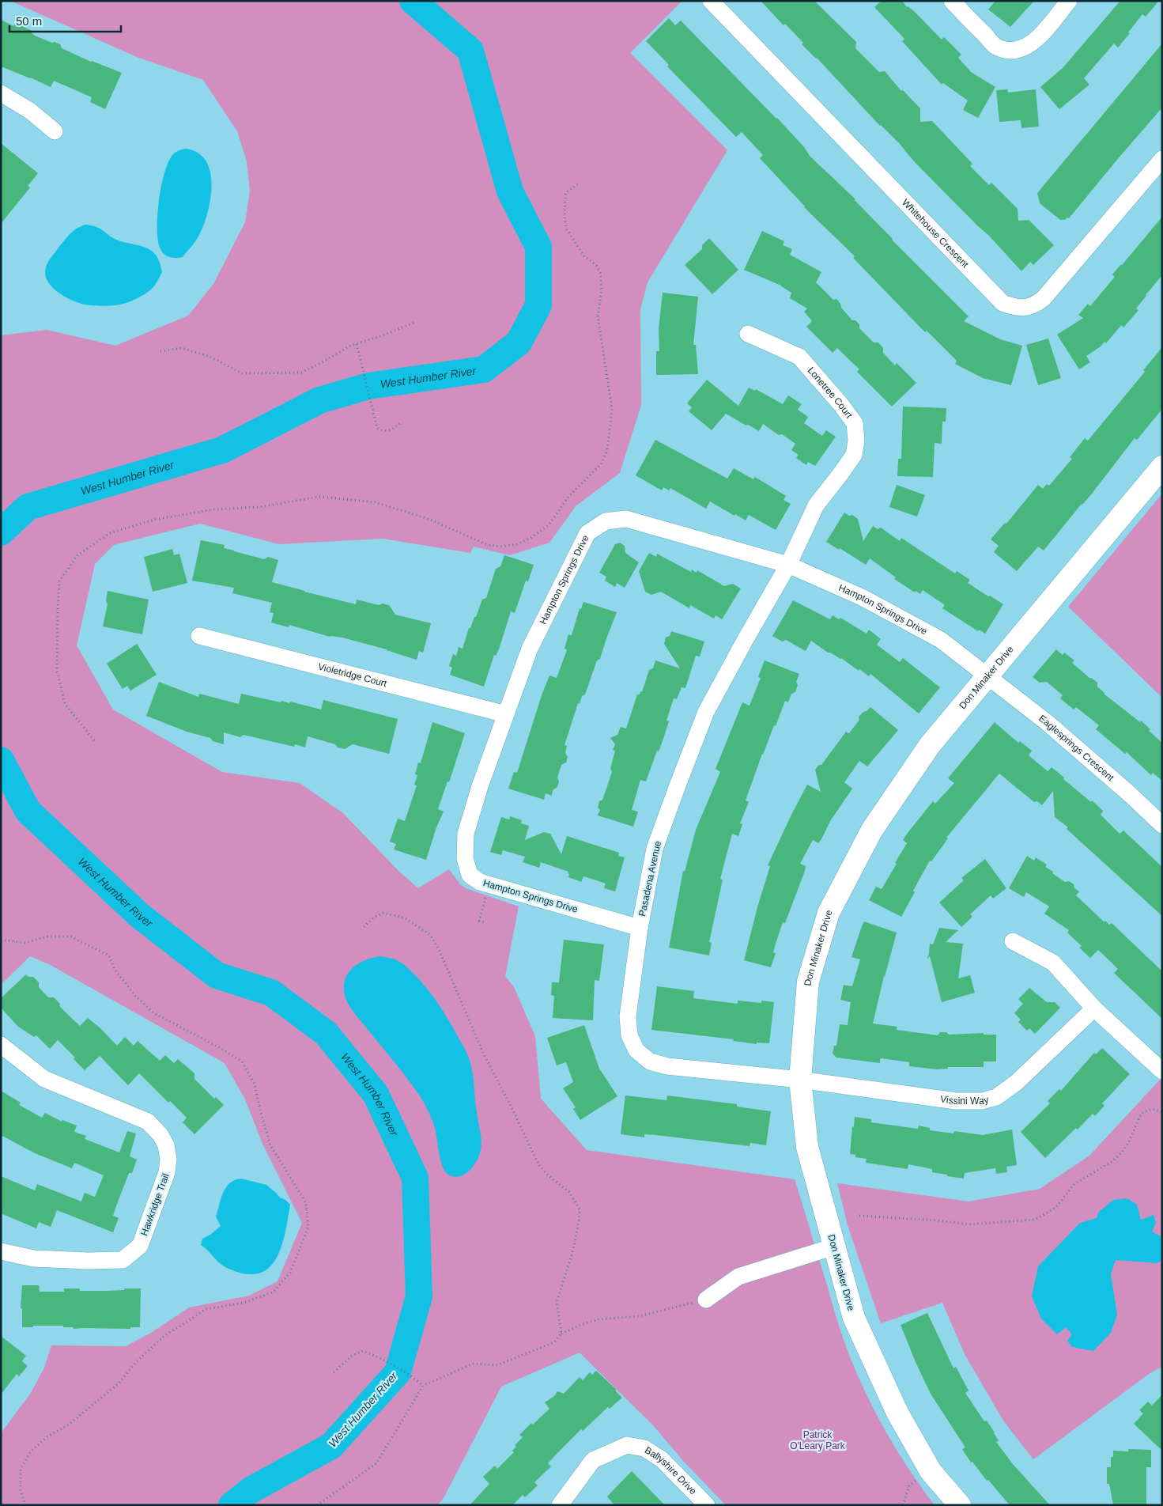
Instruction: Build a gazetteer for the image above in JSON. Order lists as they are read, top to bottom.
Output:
{
  "streets": {
    "street": [
      "Whitehouse Crescent",
      "Lonetree Court",
      "Hampton Springs Drive",
      "Violetridge Court",
      "Don Minaker Drive",
      "Eaglesprings Crescent",
      "Pasadena Avenue",
      "Vissini Way",
      "Hawkridge Trail",
      "Ballyshire Drive"
    ]
  },
  "crossings": [
    ["Lonetree Court", "Hampton Springs Drive"],
    ["Lonetree Court", "Pasadena Avenue"],
    ["Hampton Springs Drive", "Violetridge Court"],
    ["Hampton Springs Drive", "Don Minaker Drive"],
    ["Hampton Springs Drive", "Eaglesprings Crescent"],
    ["Hampton Springs Drive", "Pasadena Avenue"],
    ["Don Minaker Drive", "Eaglesprings Crescent"],
    ["Don Minaker Drive", "Pasadena Avenue"],
    ["Don Minaker Drive", "Vissini Way"],
    ["Pasadena Avenue", "Vissini Way"]
  ],
  "water": ["West Humber River"],
  "parks": ["Patrick O'Leary Park"],
  "scale_bar": "50 m"
}
